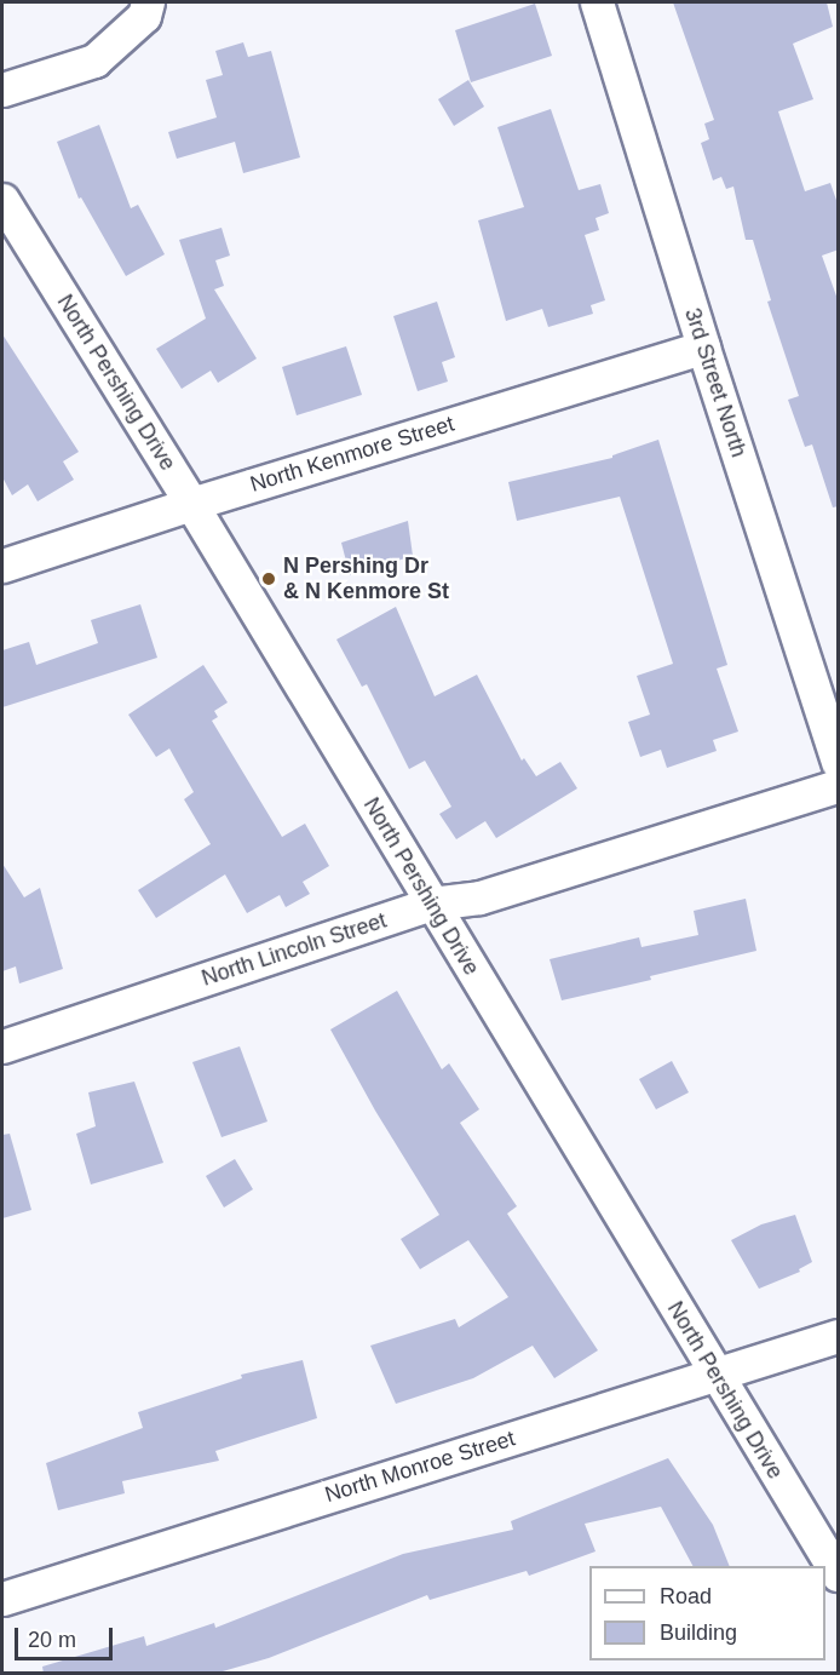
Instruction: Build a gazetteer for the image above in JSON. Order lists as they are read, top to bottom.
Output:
{
  "streets": {
    "street": [
      "North Pershing Drive",
      "3rd Street North",
      "North Kenmore Street",
      "North Lincoln Street",
      "North Monroe Street"
    ]
  },
  "crossings": [
    ["North Pershing Drive", "North Kenmore Street"],
    ["North Pershing Drive", "North Lincoln Street"],
    ["North Pershing Drive", "North Monroe Street"],
    ["3rd Street North", "North Kenmore Street"]
  ],
  "places": ["N Pershing Dr & N Kenmore St"],
  "legend": ["Road", "Building"],
  "scale_bar": "20 m"
}
